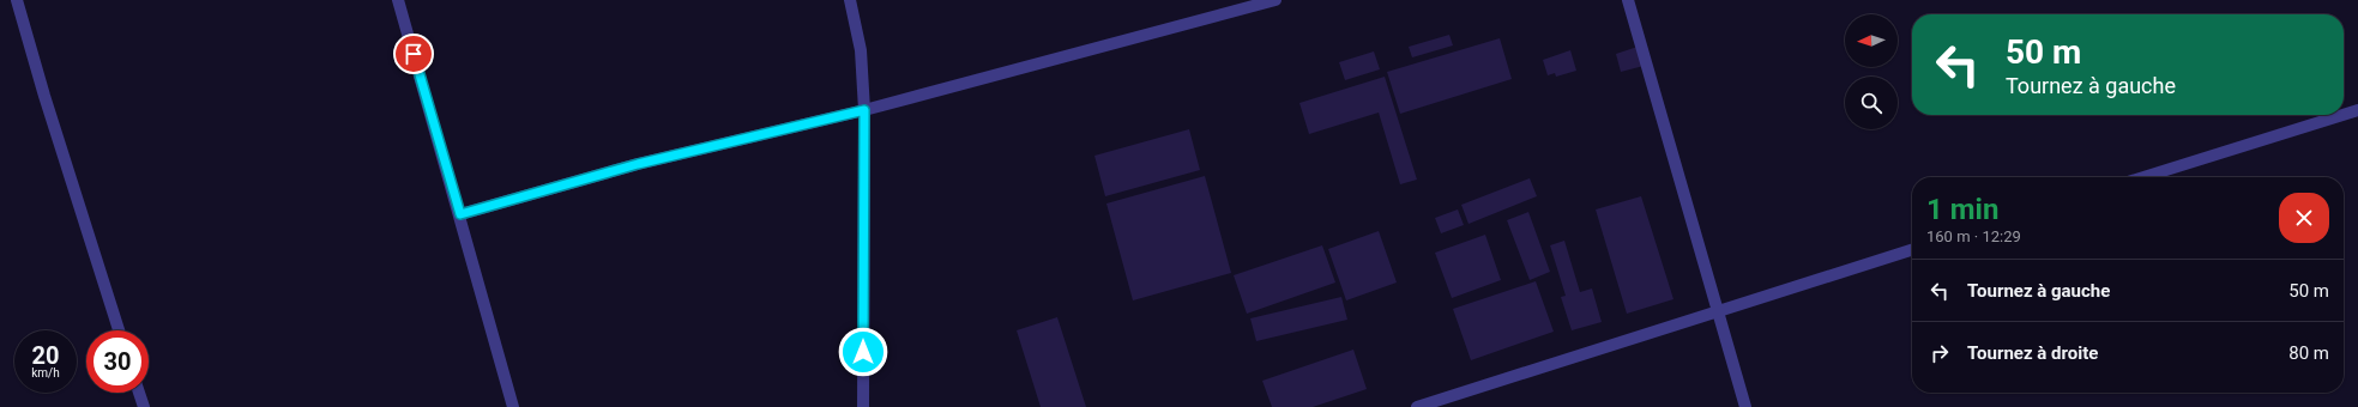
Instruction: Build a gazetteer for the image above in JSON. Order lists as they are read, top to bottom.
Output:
{
  "north": "left",
  "page": {
    "turn": ["50 m", "Tournez à gauche"],
    "heading": ["1 min", "160 m · 12:29"],
    "list": [
      {
        "name": "Tournez à gauche",
        "value": "50 m"
      },
      {
        "name": "Tournez à droite",
        "value": "80 m"
      }
    ],
    "speed": "20 km/h",
    "limit": "30"
  }
}
